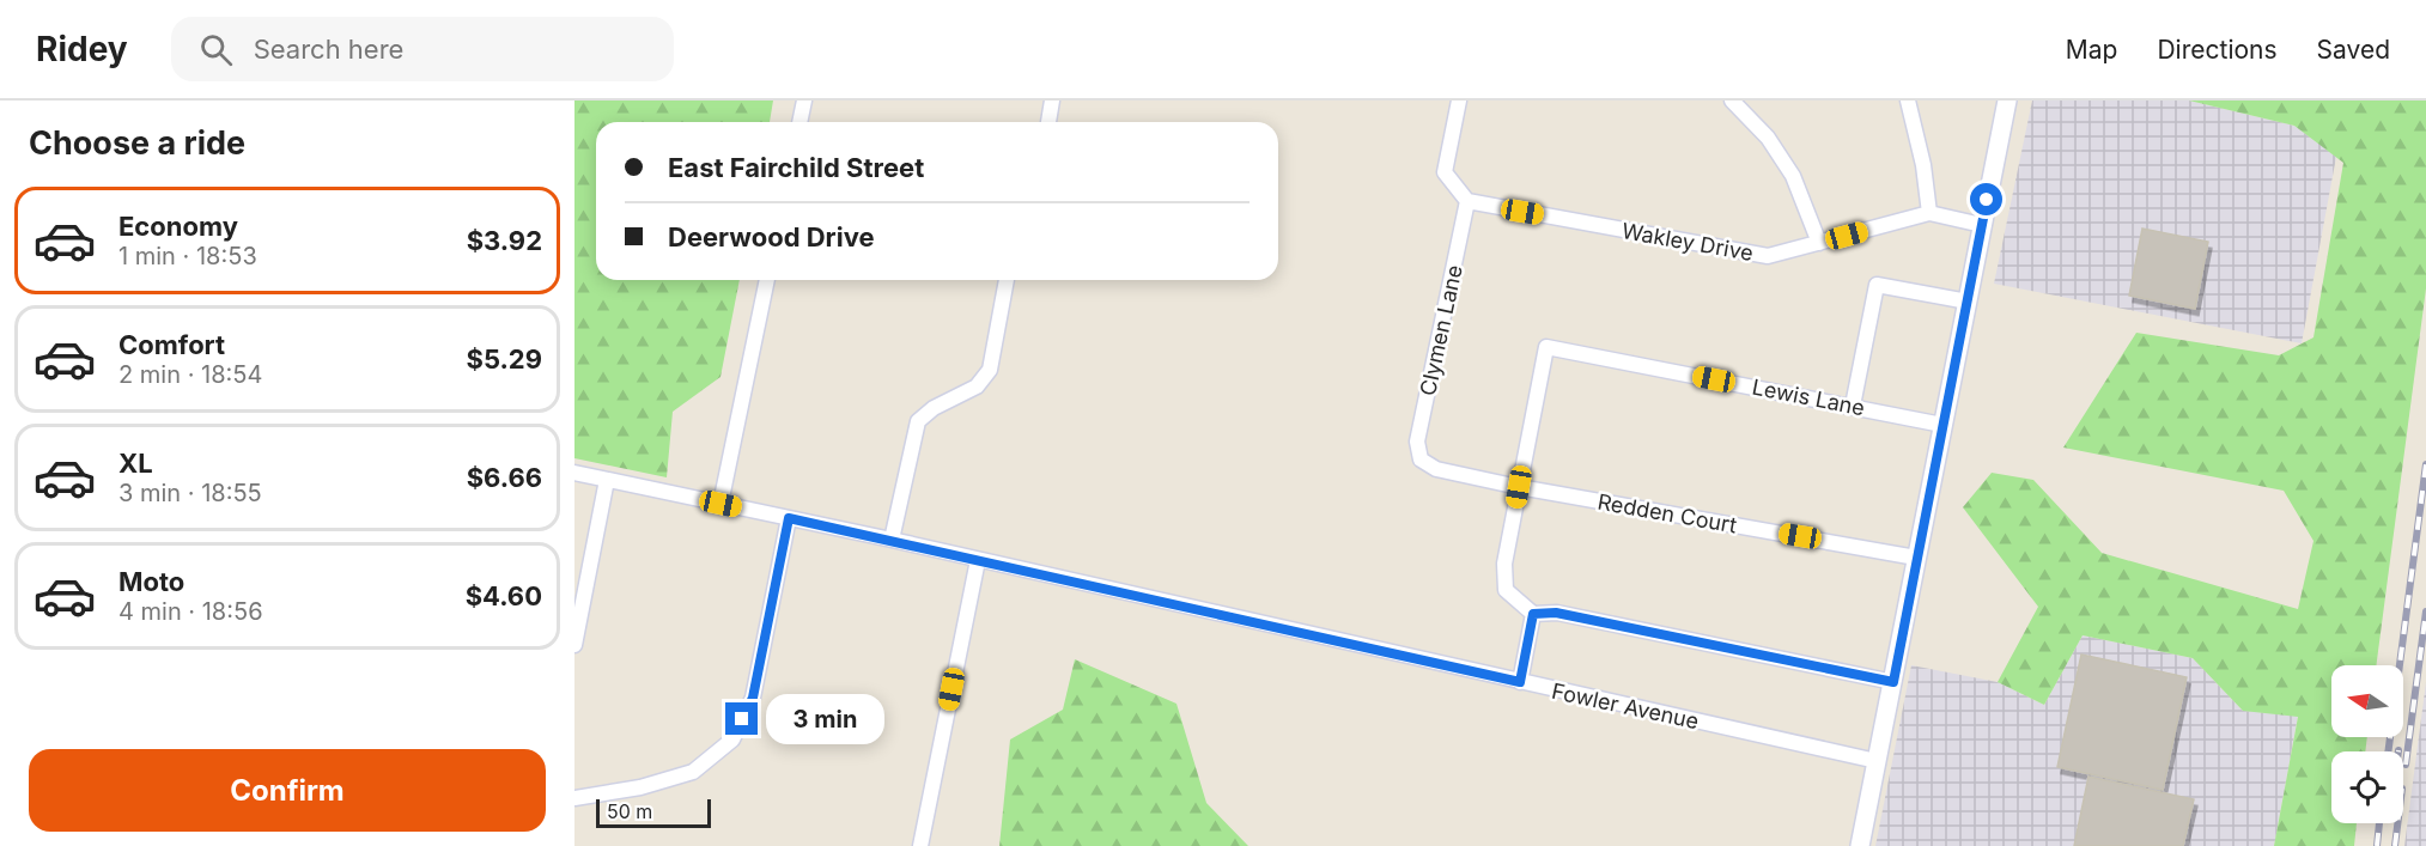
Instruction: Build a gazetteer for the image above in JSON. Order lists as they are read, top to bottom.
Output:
{
  "streets": {
    "street": [
      "Wakley Drive",
      "Clymen Lane",
      "Lewis Lane",
      "Redden Court",
      "Fowler Avenue"
    ]
  },
  "crossings": [
    ["Wakley Drive", "Clymen Lane"],
    ["Clymen Lane", "Redden Court"],
    ["Lewis Lane", "Redden Court"]
  ],
  "scale_bar": "50 m",
  "north": "left",
  "page": {
    "header": "Ridey",
    "search": "Search here",
    "nav": ["Map", "Directions", "Saved"],
    "heading": "Choose a ride",
    "banner": ["East Fairchild Street", "Deerwood Drive"],
    "list": [
      {
        "name": "Economy",
        "note": "1 min · 18:53",
        "value": "$3.92"
      },
      {
        "name": "Comfort",
        "note": "2 min · 18:54",
        "value": "$5.29"
      },
      {
        "name": "XL",
        "note": "3 min · 18:55",
        "value": "$6.66"
      },
      {
        "name": "Moto",
        "note": "4 min · 18:56",
        "value": "$4.60"
      }
    ],
    "bubble": "3 min",
    "buttons": "Confirm",
    "scale": "50 m"
  }
}
